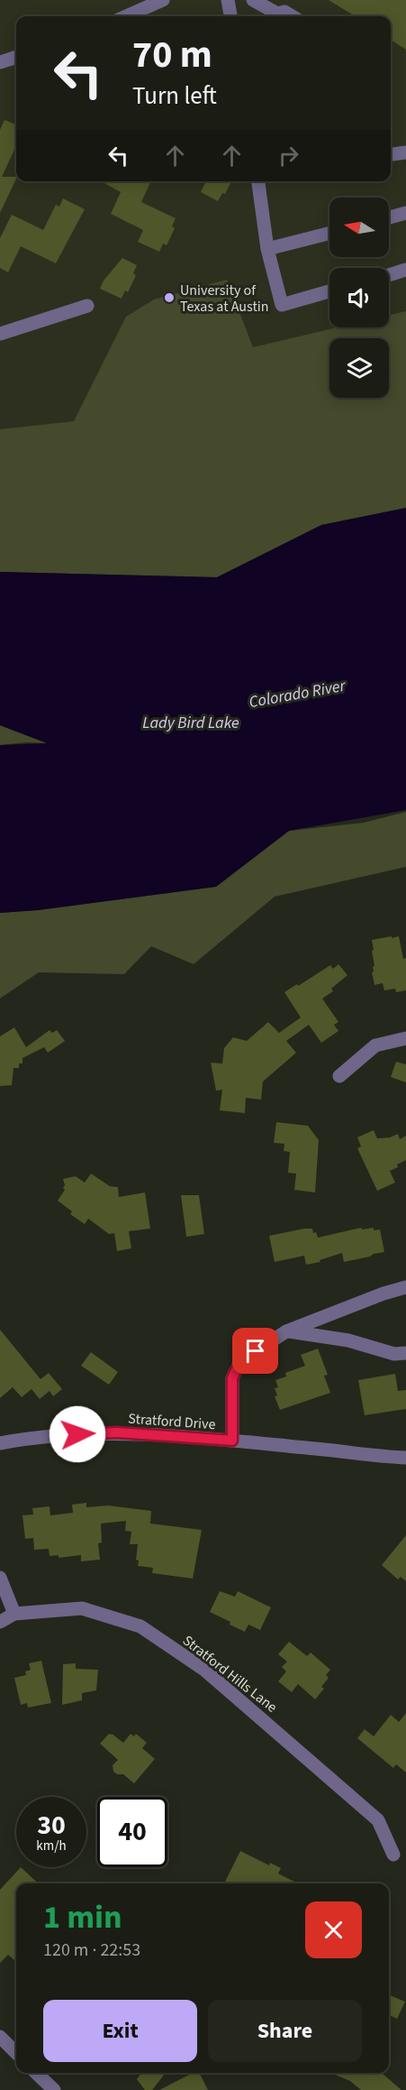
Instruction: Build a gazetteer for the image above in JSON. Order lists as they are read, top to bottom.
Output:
{
  "streets": {
    "street": ["Stratford Drive", "Stratford Hills Lane"]
  },
  "water": ["Colorado River", "Lady Bird Lake"],
  "places": ["University of Texas at Austin"],
  "north": "left",
  "page": {
    "turn": ["70 m", "Turn left"],
    "speed": "30 km/h",
    "limit": "40",
    "heading": ["1 min", "120 m · 22:53"],
    "buttons": ["Exit", "Share"]
  }
}
